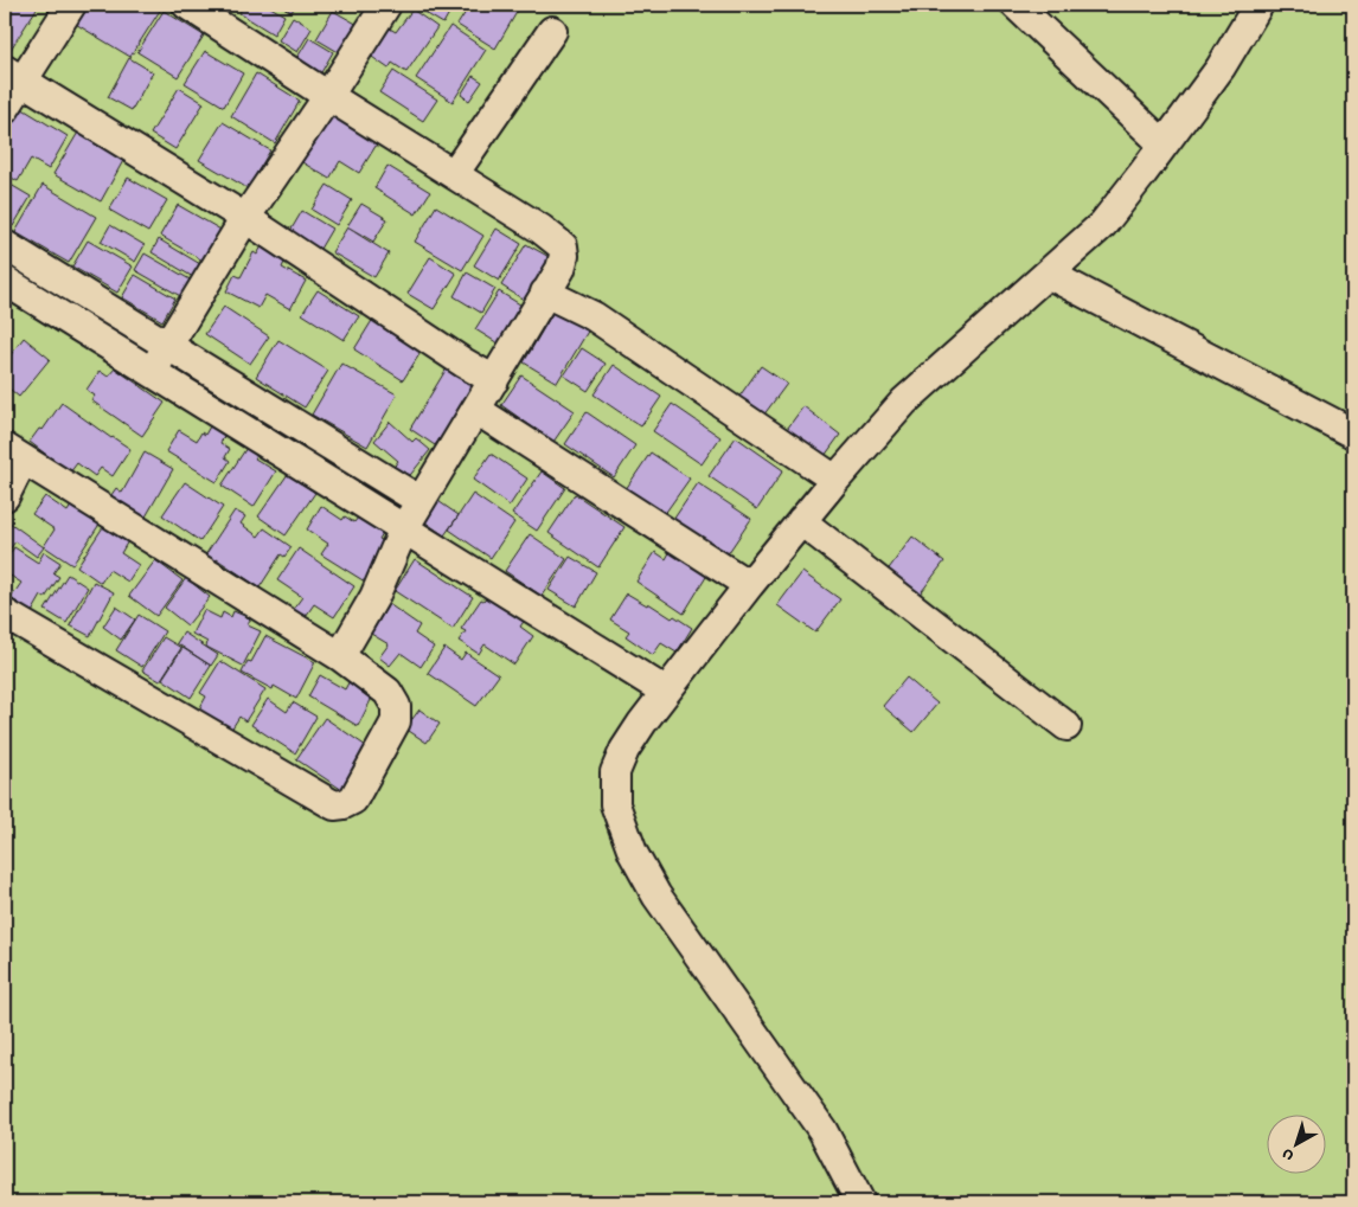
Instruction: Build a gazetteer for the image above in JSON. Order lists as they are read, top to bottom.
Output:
{
  "north": "bottom left"
}
